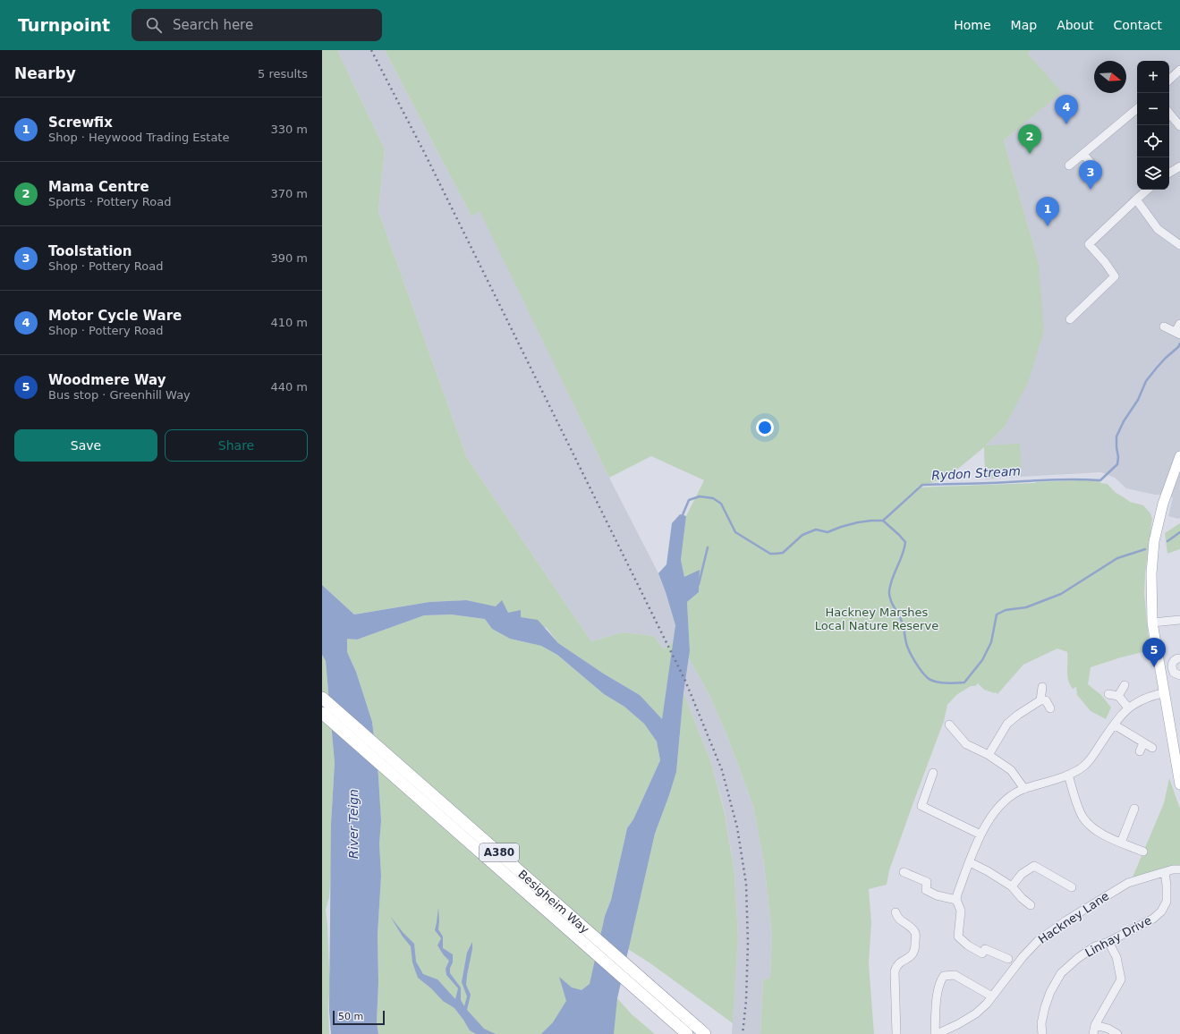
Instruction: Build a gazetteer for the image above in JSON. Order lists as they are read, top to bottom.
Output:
{
  "streets": {
    "highway": ["A380", "Besigheim Way"],
    "street": ["Hackney Lane", "Linhay Drive"]
  },
  "crossings": [
    ["Hackney Lane", "Linhay Drive"]
  ],
  "water": ["Rydon Stream", "River Teign"],
  "parks": ["Hackney Marshes Local Nature Reserve"],
  "scale_bar": "50 m",
  "north": "right",
  "page": {
    "header": "Turnpoint",
    "search": "Search here",
    "nav": [
      "Home",
      "Map",
      "About",
      "Contact"
    ],
    "heading": ["Nearby", "5 results"],
    "map_buttons": ["+", "−"],
    "pins": [
      "4",
      "2",
      "3",
      "1",
      "5"
    ],
    "list": [
      {
        "mark": "1",
        "name": "Screwfix",
        "note": "Shop · Heywood Trading Estate",
        "value": "330 m"
      },
      {
        "mark": "2",
        "name": "Mama Centre",
        "note": "Sports · Pottery Road",
        "value": "370 m"
      },
      {
        "mark": "3",
        "name": "Toolstation",
        "note": "Shop · Pottery Road",
        "value": "390 m"
      },
      {
        "mark": "4",
        "name": "Motor Cycle Ware",
        "note": "Shop · Pottery Road",
        "value": "410 m"
      },
      {
        "mark": "5",
        "name": "Woodmere Way",
        "note": "Bus stop · Greenhill Way",
        "value": "440 m"
      }
    ],
    "buttons": ["Save", "Share"],
    "scale": "50 m"
  }
}
